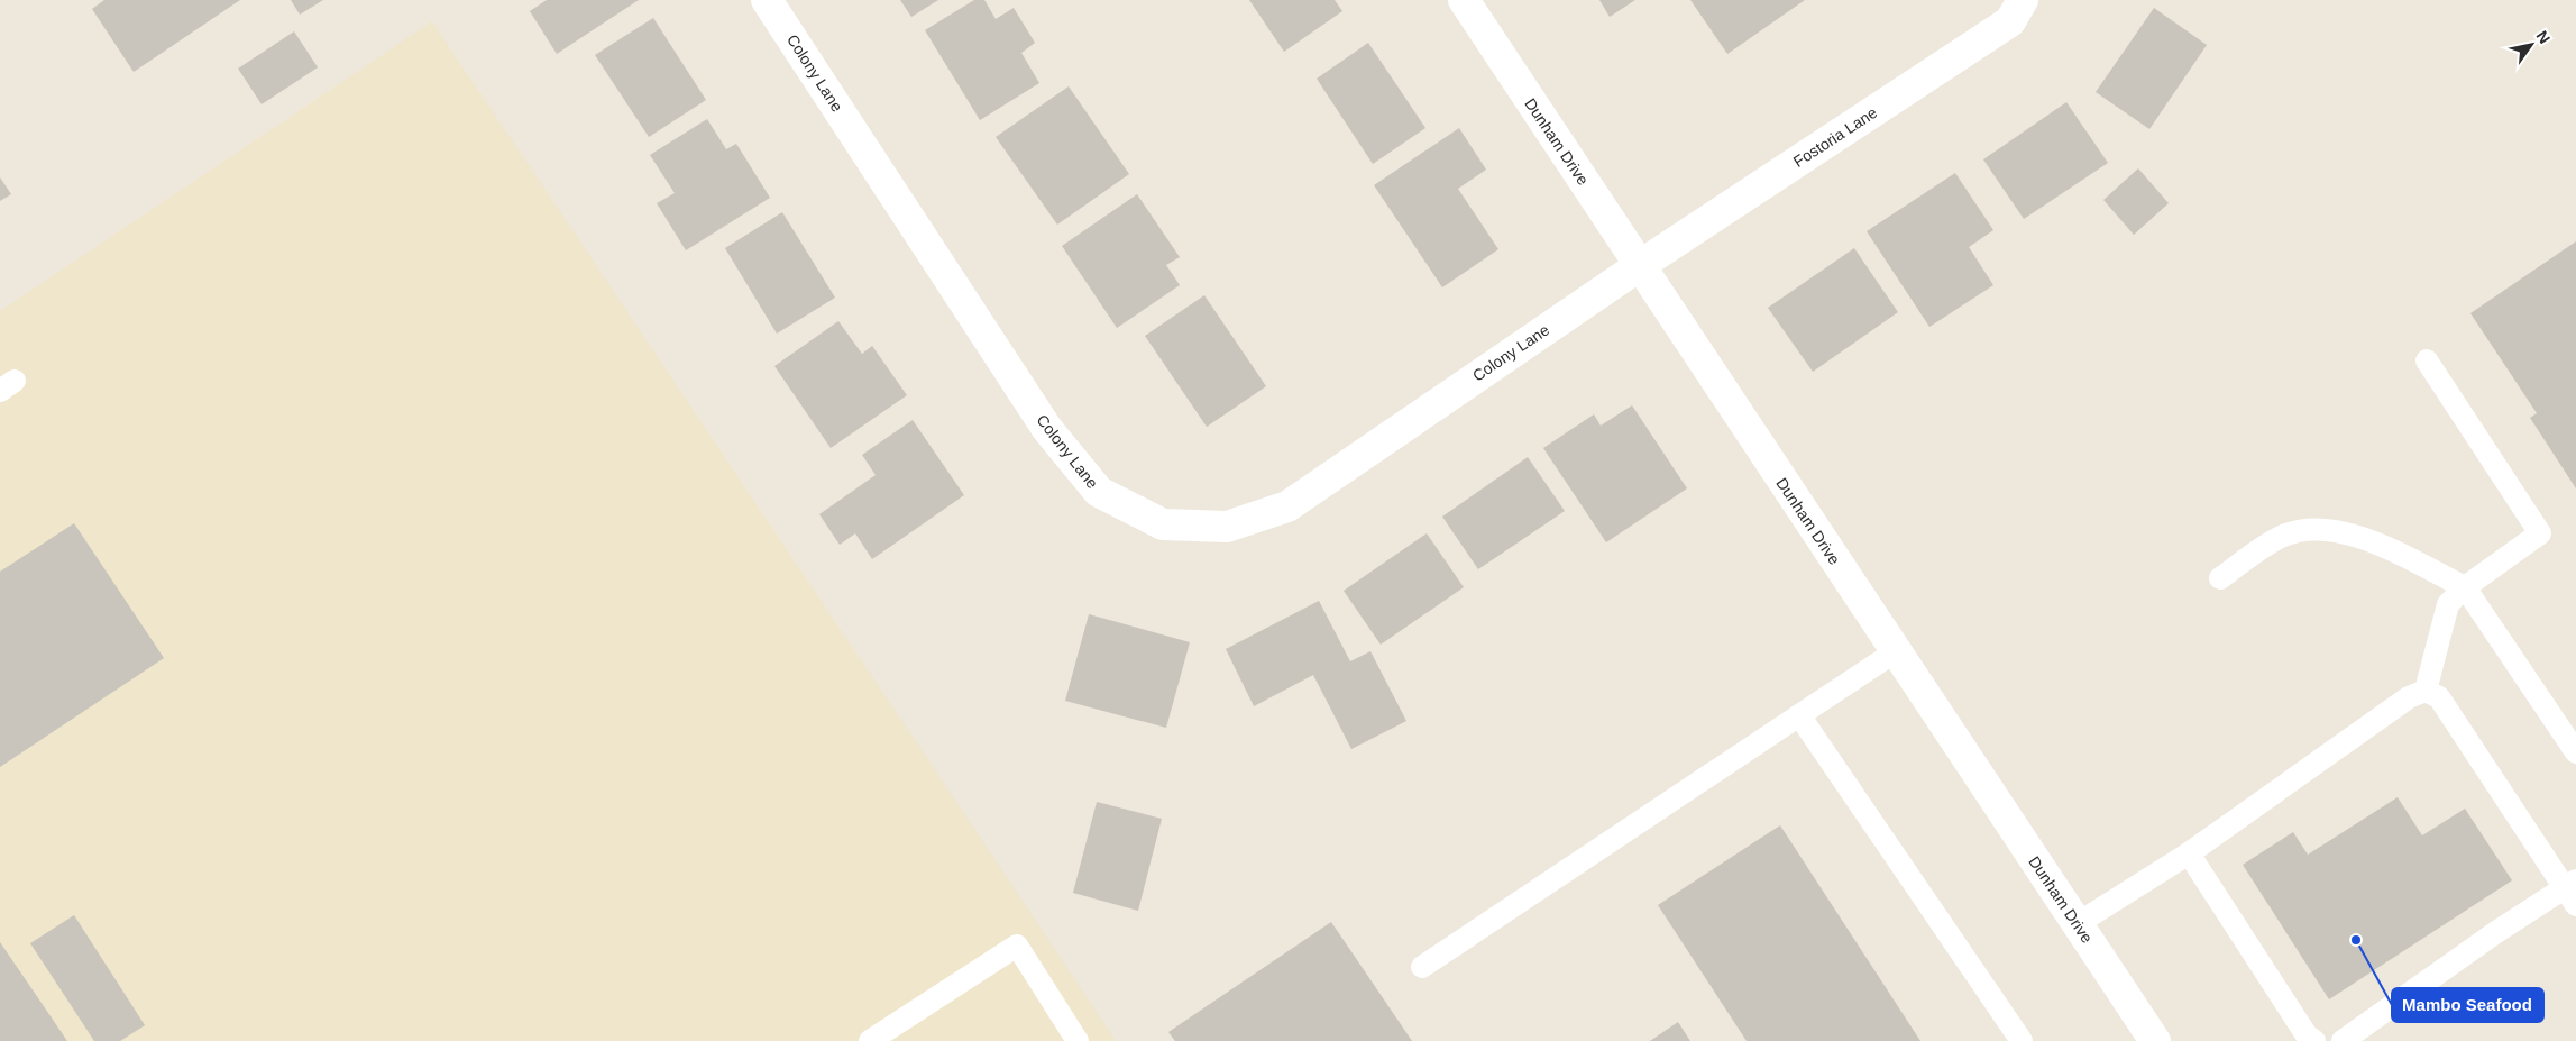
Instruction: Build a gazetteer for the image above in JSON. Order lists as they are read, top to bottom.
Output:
{
  "streets": {
    "street": ["Colony Lane", "Fostoria Lane", "Dunham Drive"]
  },
  "crossings": [
    ["Colony Lane", "Fostoria Lane"],
    ["Colony Lane", "Dunham Drive"],
    ["Fostoria Lane", "Dunham Drive"]
  ],
  "places": ["Mambo Seafood"],
  "north": "top right"
}
